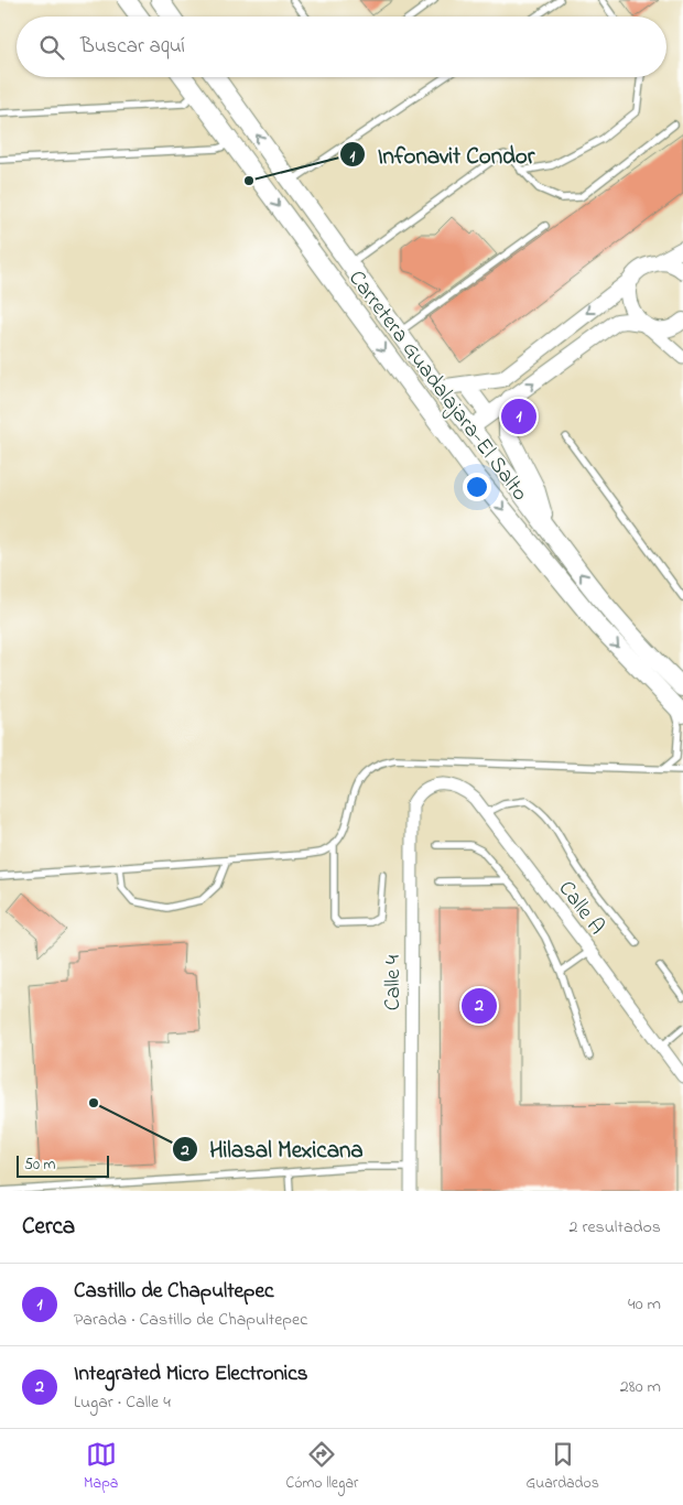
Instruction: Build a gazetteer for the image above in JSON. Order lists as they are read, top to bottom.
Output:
{
  "streets": {
    "main road": ["Carretera Guadalajara-El Salto"],
    "street": ["Calle A", "Calle 4"]
  },
  "crossings": [
    ["Calle A", "Calle 4"]
  ],
  "places": ["Infonavit Condor", "Hilasal Mexicana"],
  "scale_bar": "50 m",
  "page": {
    "search": "Buscar aquí",
    "pins": ["1", "2"],
    "scale": "50 m",
    "heading": ["Cerca", "2 resultados"],
    "list": [
      {
        "mark": "1",
        "name": "Castillo de Chapultepec",
        "note": "Parada · Castillo de Chapultepec",
        "value": "40 m"
      },
      {
        "mark": "2",
        "name": "Integrated Micro Electronics",
        "note": "Lugar · Calle 4",
        "value": "280 m"
      }
    ],
    "nav": ["Mapa", "Cómo llegar", "Guardados"]
  }
}
